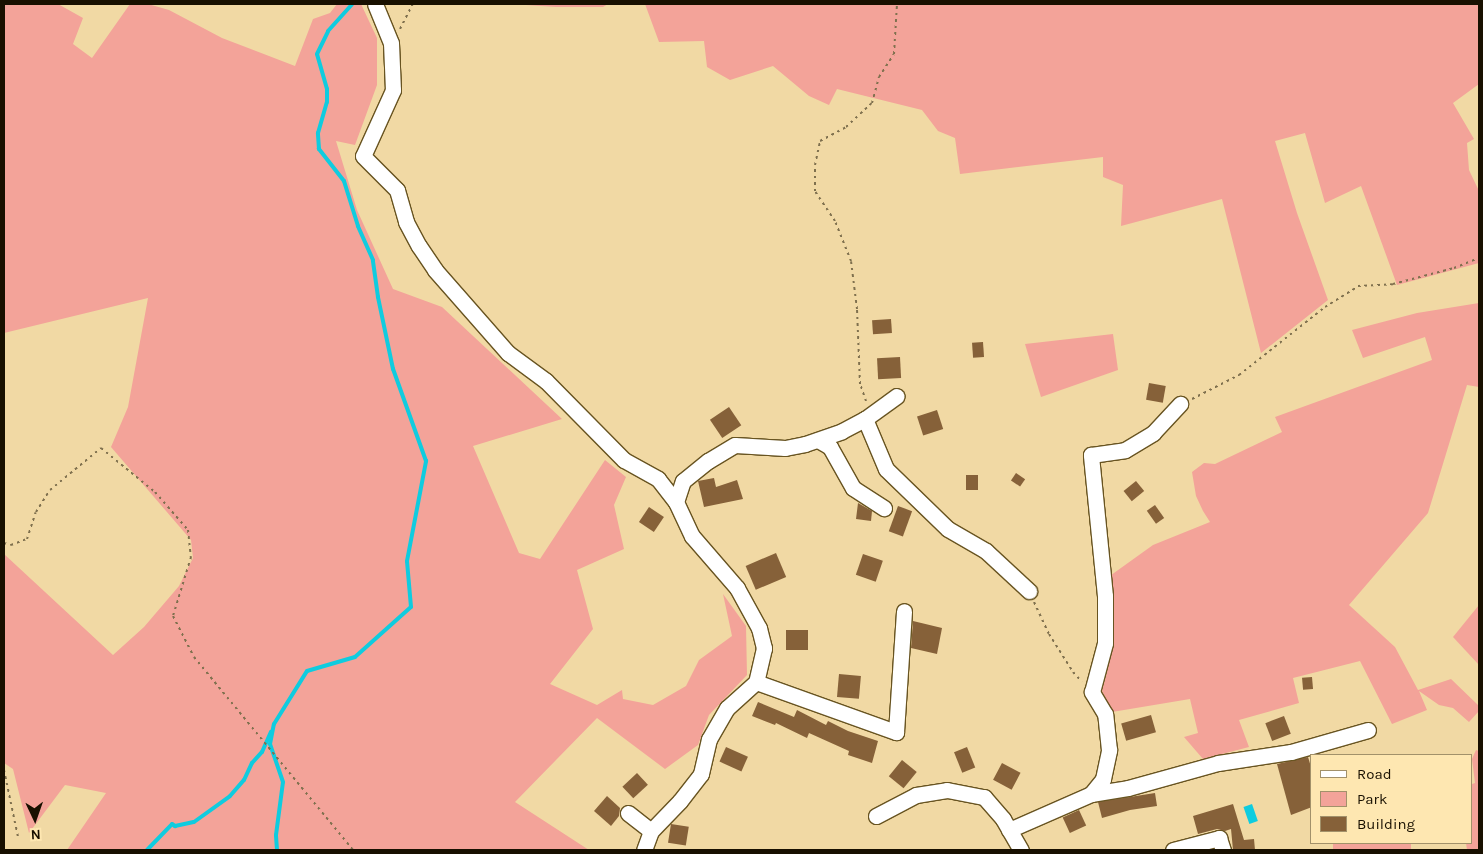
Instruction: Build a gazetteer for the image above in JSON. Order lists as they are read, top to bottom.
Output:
{
  "legend": ["Road", "Park", "Building"],
  "north": "bottom"
}
